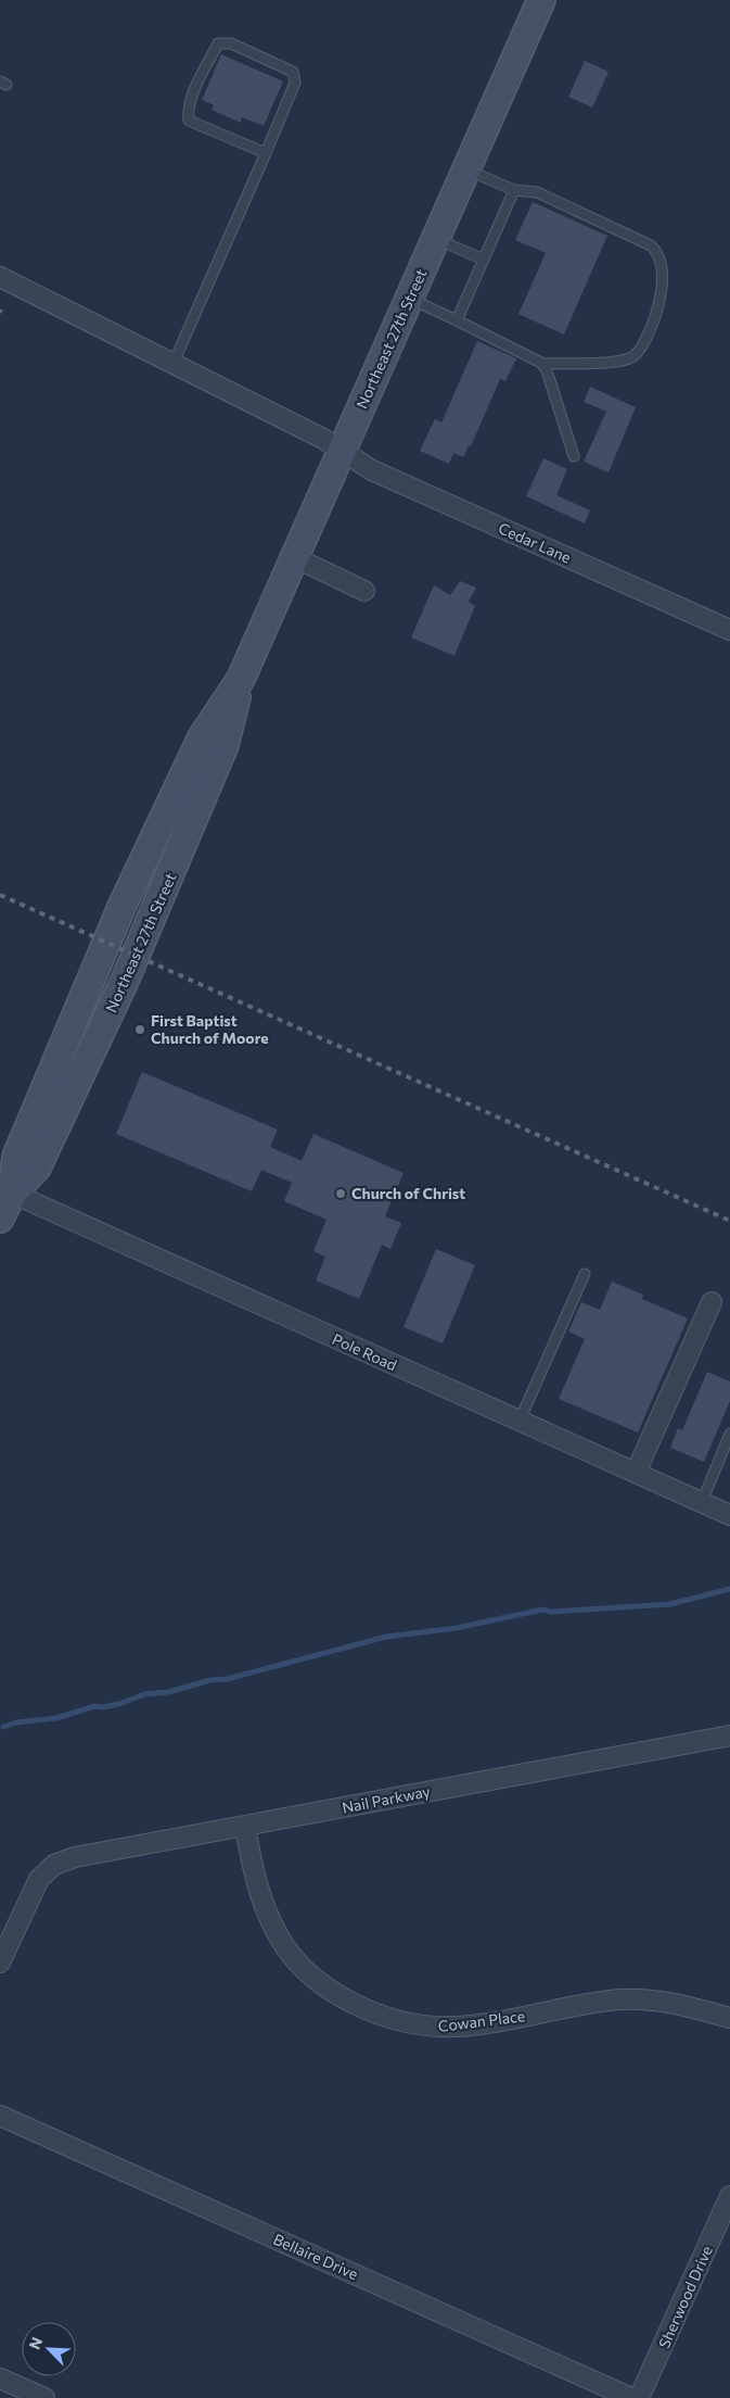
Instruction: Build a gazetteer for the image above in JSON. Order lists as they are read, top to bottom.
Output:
{
  "streets": {
    "main road": ["Northeast 27th Street"],
    "street": [
      "Cedar Lane",
      "Pole Road",
      "Nail Parkway",
      "Cowan Place",
      "Bellaire Drive",
      "Sherwood Drive"
    ]
  },
  "crossings": [
    ["Northeast 27th Street", "Cedar Lane"],
    ["Northeast 27th Street", "Pole Road"],
    ["Nail Parkway", "Cowan Place"]
  ],
  "places": ["First Baptist Church of Moore", "Church of Christ"],
  "north": "top left"
}
